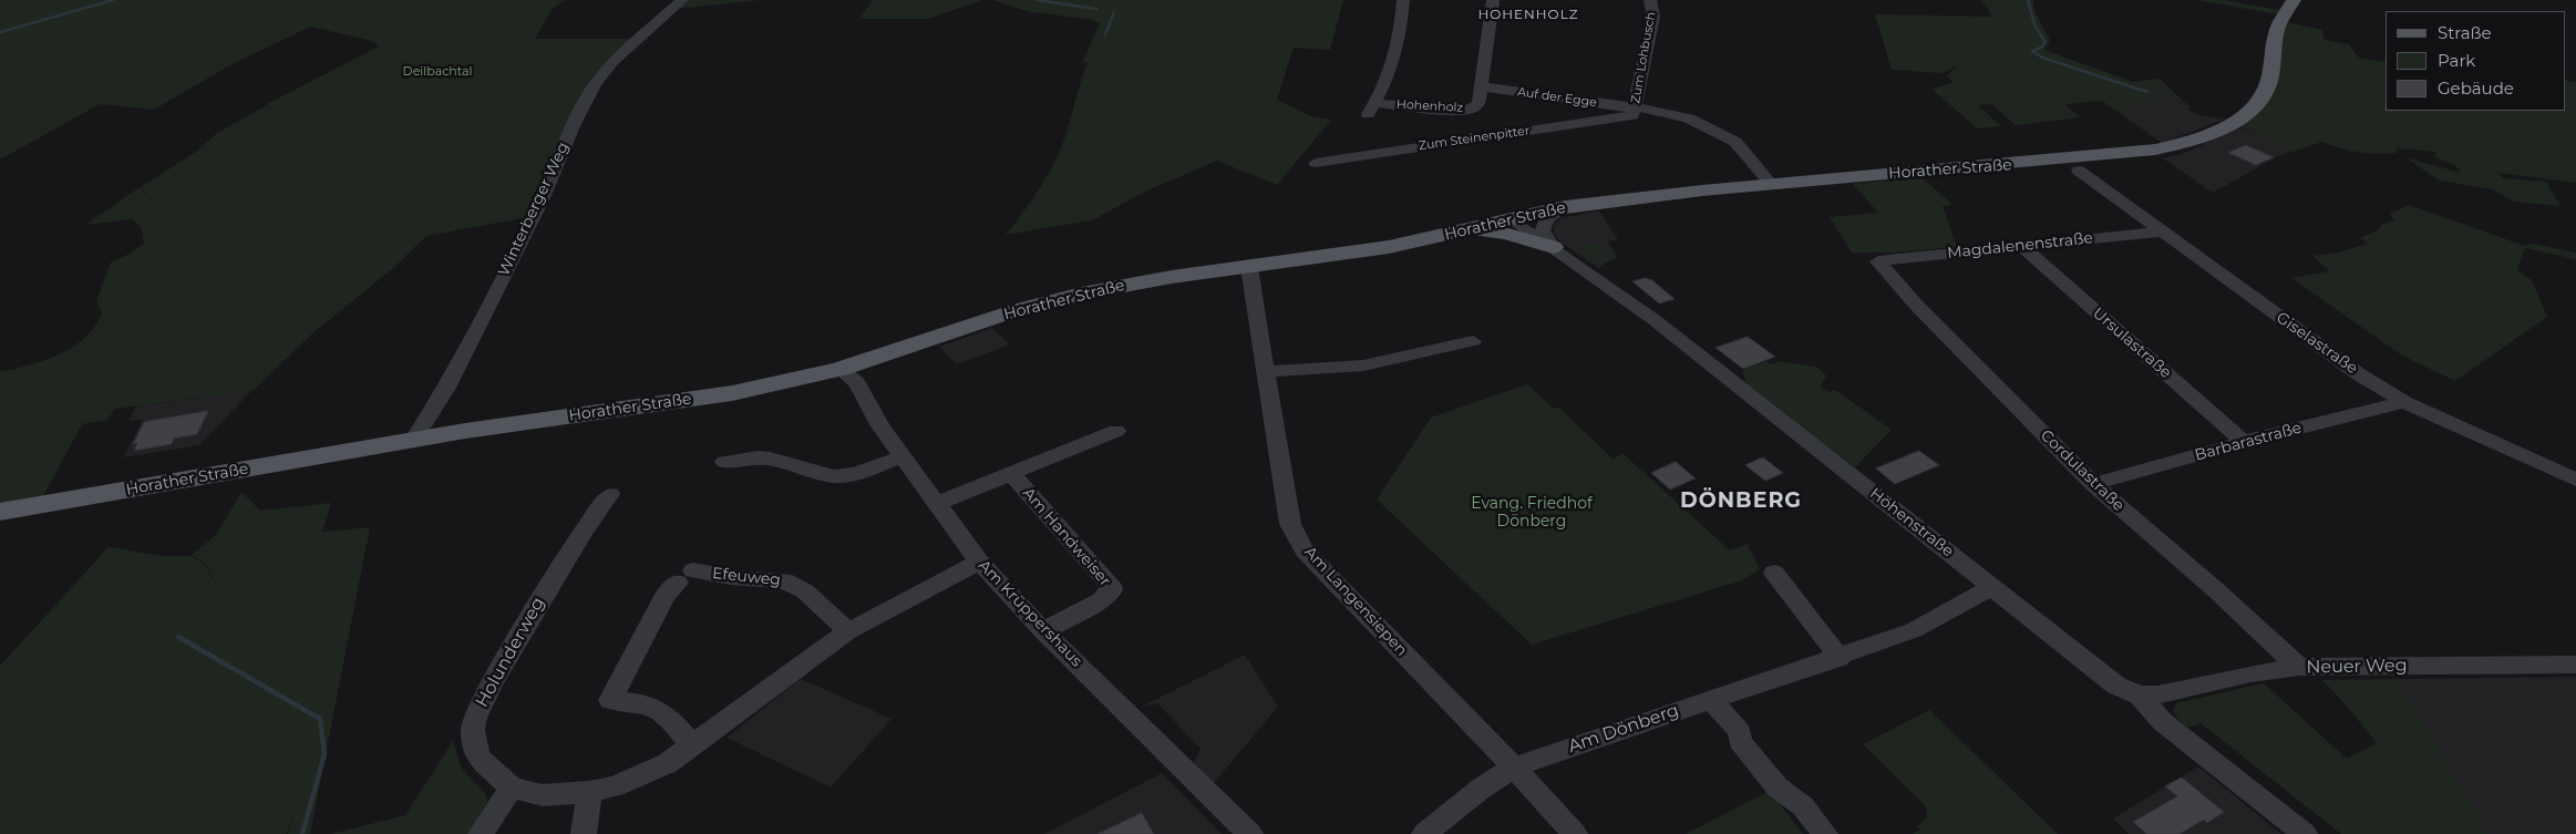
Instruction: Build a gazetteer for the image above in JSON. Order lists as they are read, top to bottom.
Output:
{
  "streets": {
    "main road": ["Horather Straße"],
    "street": [
      "Zum Lohbusch",
      "Auf der Egge",
      "Hohenholz",
      "Zum Steinenpitter",
      "Winterberger Weg",
      "Magdalenenstraße",
      "Ursulastraße",
      "Giselastraße",
      "Barbarastraße",
      "Cordulastraße",
      "Höhenstraße",
      "Am Handweiser",
      "Efeuweg",
      "Am Langensiepen",
      "Am Krüppershaus",
      "Holunderweg",
      "Neuer Weg",
      "Am Dönberg"
    ]
  },
  "crossings": [
    ["Zum Lohbusch", "Auf der Egge"],
    ["Zum Lohbusch", "Zum Steinenpitter"],
    ["Auf der Egge", "Hohenholz"],
    ["Auf der Egge", "Zum Steinenpitter"],
    ["Auf der Egge", "Horather Straße"],
    ["Horather Straße", "Winterberger Weg"],
    ["Horather Straße", "Höhenstraße"],
    ["Horather Straße", "Am Langensiepen"],
    ["Horather Straße", "Am Krüppershaus"],
    ["Magdalenenstraße", "Ursulastraße"],
    ["Magdalenenstraße", "Giselastraße"],
    ["Magdalenenstraße", "Cordulastraße"],
    ["Ursulastraße", "Barbarastraße"],
    ["Giselastraße", "Barbarastraße"],
    ["Barbarastraße", "Cordulastraße"],
    ["Cordulastraße", "Neuer Weg"],
    ["Höhenstraße", "Neuer Weg"],
    ["Höhenstraße", "Am Dönberg"],
    ["Am Handweiser", "Am Krüppershaus"],
    ["Efeuweg", "Holunderweg"],
    ["Am Langensiepen", "Am Dönberg"],
    ["Am Krüppershaus", "Holunderweg"]
  ],
  "districts": ["HOHENHOLZ", "DÖNBERG"],
  "parks": ["Deilbachtal", "Evang. Friedhof Dönberg"],
  "legend": ["Straße", "Park", "Gebäude"]
}
